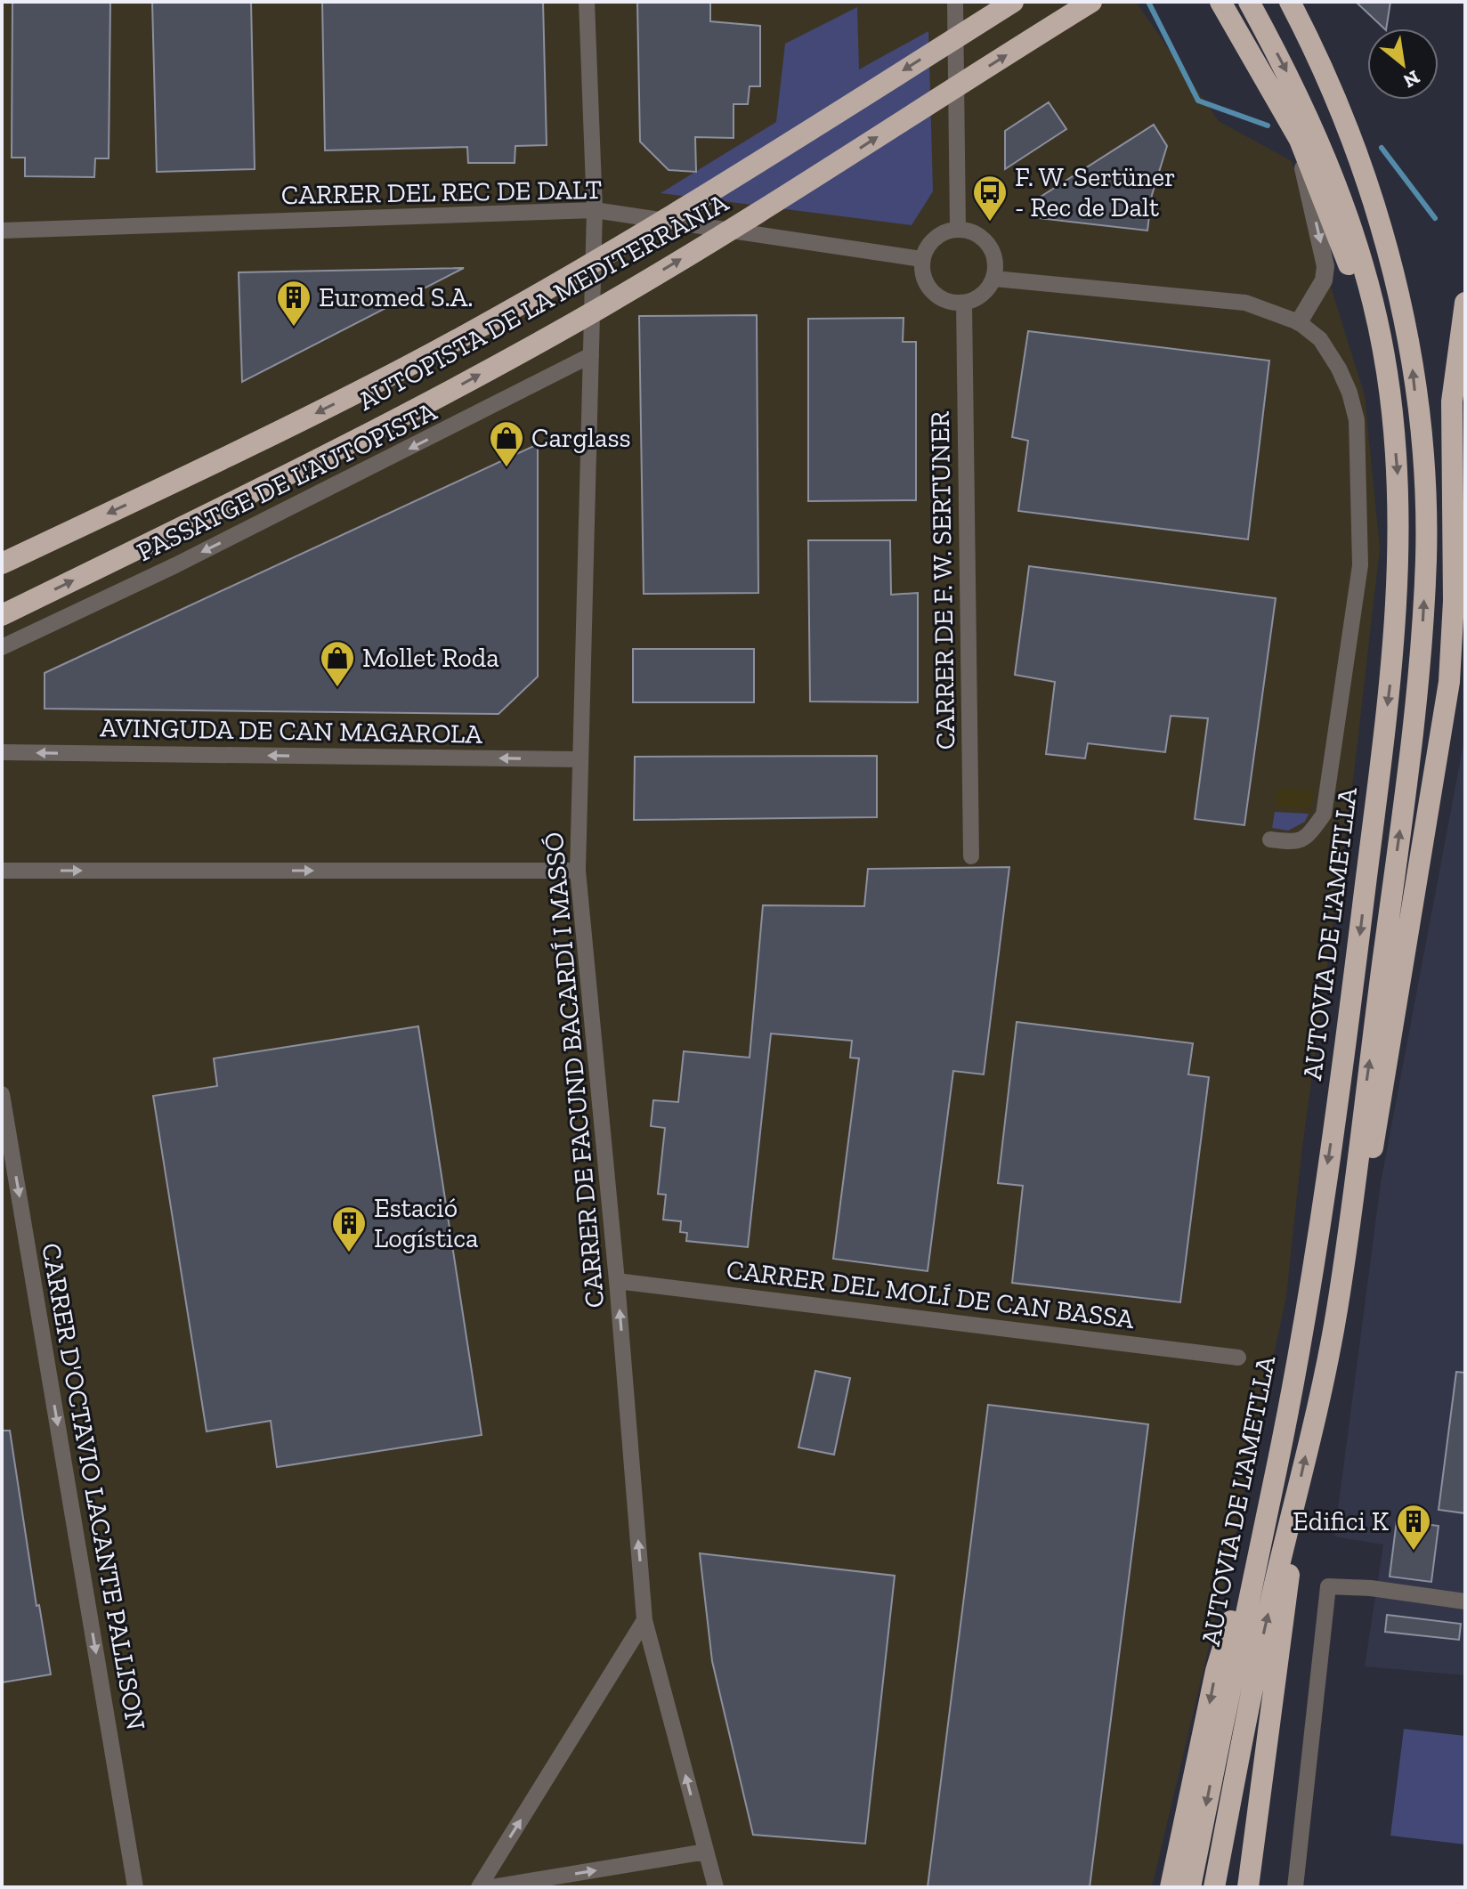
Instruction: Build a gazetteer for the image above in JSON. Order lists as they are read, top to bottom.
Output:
{
  "streets": {
    "highway": ["AUTOPISTA DE LA MEDITERRÀNIA", "AUTOVIA DE L'AMETLLA"],
    "street": [
      "CARRER DEL REC DE DALT",
      "PASSATGE DE L'AUTOPISTA",
      "CARRER DE F. W. SERTUNER",
      "AVINGUDA DE CAN MAGAROLA",
      "CARRER DE FACUND BACARDÍ I MASSÓ",
      "CARRER DEL MOLÍ DE CAN BASSA",
      "CARRER D'OCTAVIO LACANTE PALLISON"
    ]
  },
  "crossings": [
    ["CARRER DEL REC DE DALT", "CARRER DE F. W. SERTUNER"],
    ["CARRER DEL REC DE DALT", "CARRER DE FACUND BACARDÍ I MASSÓ"],
    ["PASSATGE DE L'AUTOPISTA", "CARRER DE FACUND BACARDÍ I MASSÓ"],
    ["AVINGUDA DE CAN MAGAROLA", "CARRER DE FACUND BACARDÍ I MASSÓ"],
    ["CARRER DE FACUND BACARDÍ I MASSÓ", "CARRER DEL MOLÍ DE CAN BASSA"]
  ],
  "one_way": ["PASSATGE DE L'AUTOPISTA", "CARRER D'OCTAVIO LACANTE PALLISON"],
  "places": {
    "bus stop": ["F. W. Sertüner - Rec de Dalt"],
    "building": ["Euromed S.A.", "Estació Logística", "Edifici K"],
    "shop": ["Carglass", "Mollet Roda"]
  },
  "north": "bottom right"
}
